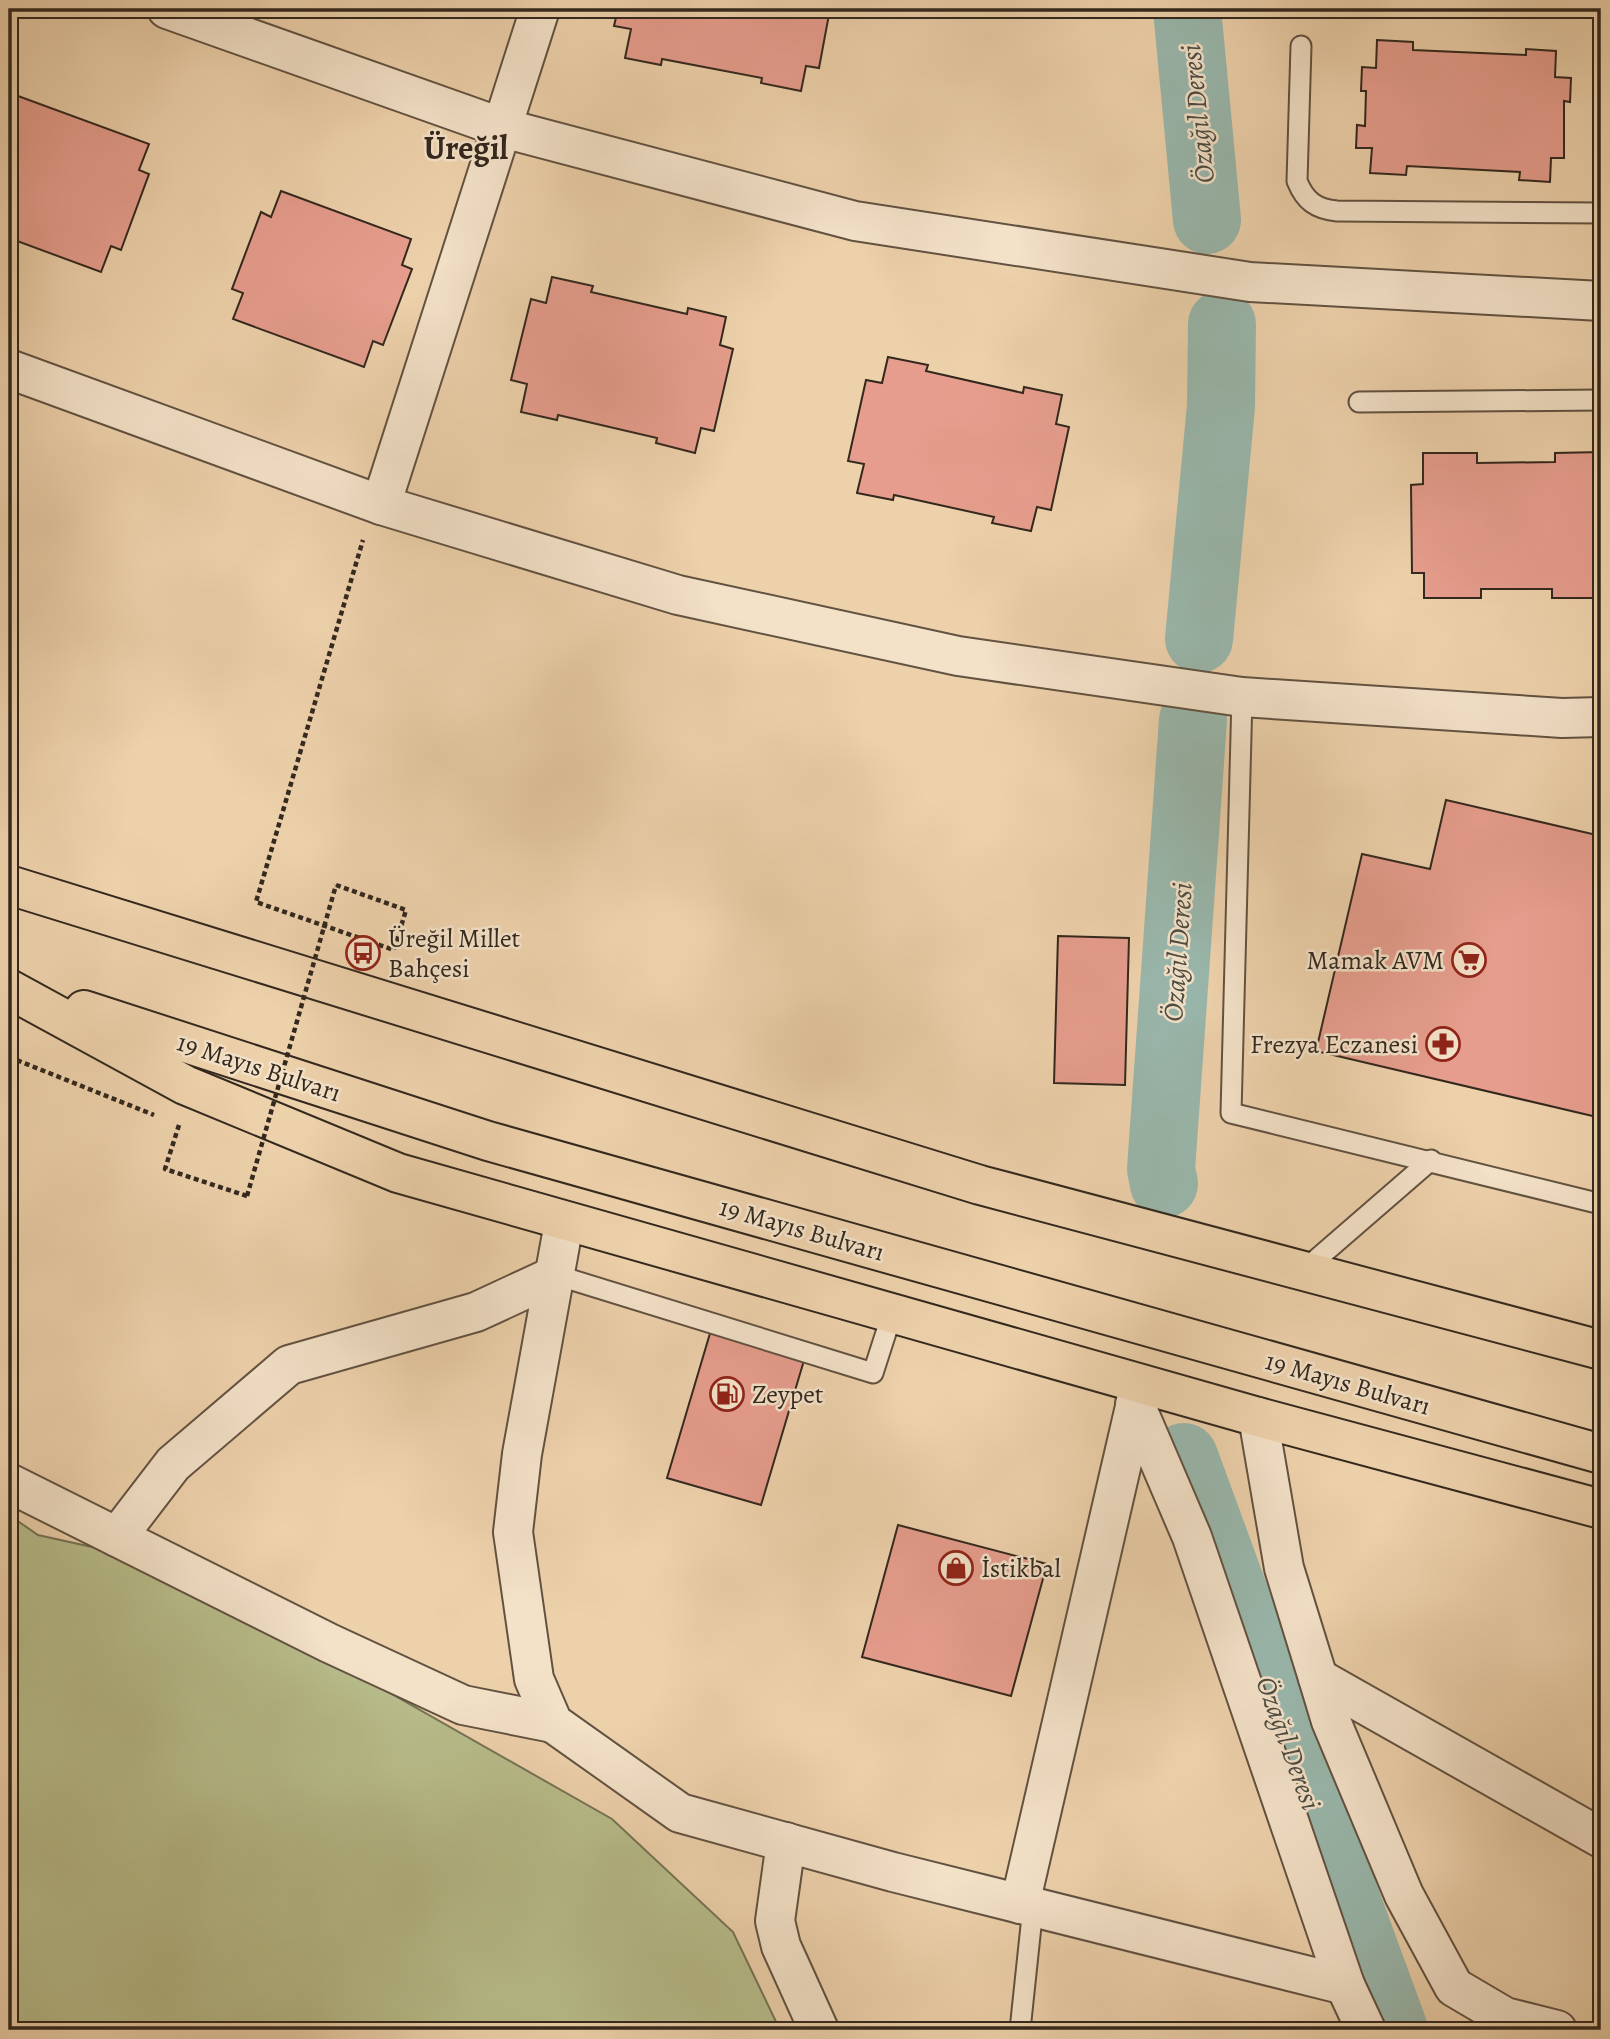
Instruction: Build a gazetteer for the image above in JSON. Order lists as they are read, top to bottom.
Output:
{
  "streets": {
    "highway": ["19 Mayıs Bulvarı"]
  },
  "districts": ["Üreğil"],
  "water": ["Özağıl Deresi"],
  "places": {
    "bus stop": ["Üreğil Millet Bahçesi"],
    "supermarket": ["Mamak AVM"],
    "pharmacy": ["Frezya Eczanesi"],
    "fuel station": ["Zeypet"],
    "shop": ["İstikbal"]
  }
}
